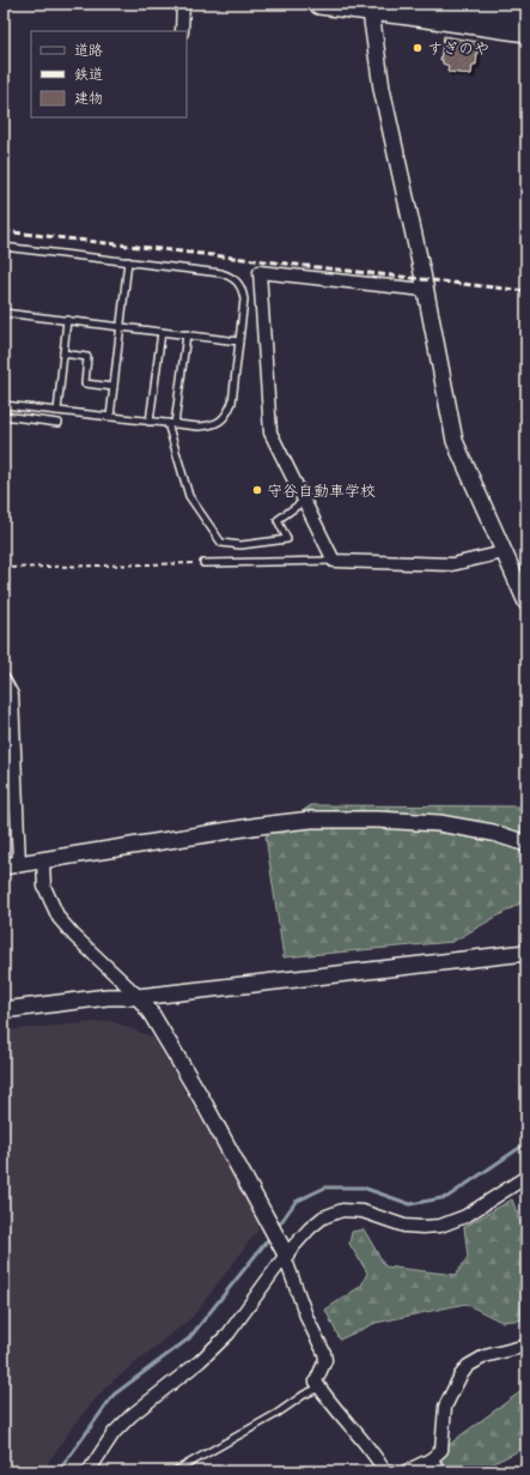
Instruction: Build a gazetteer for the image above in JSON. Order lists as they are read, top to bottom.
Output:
{
  "places": ["すぎのや", "守谷自動車学校"],
  "legend": ["道路", "鉄道", "建物"]
}
